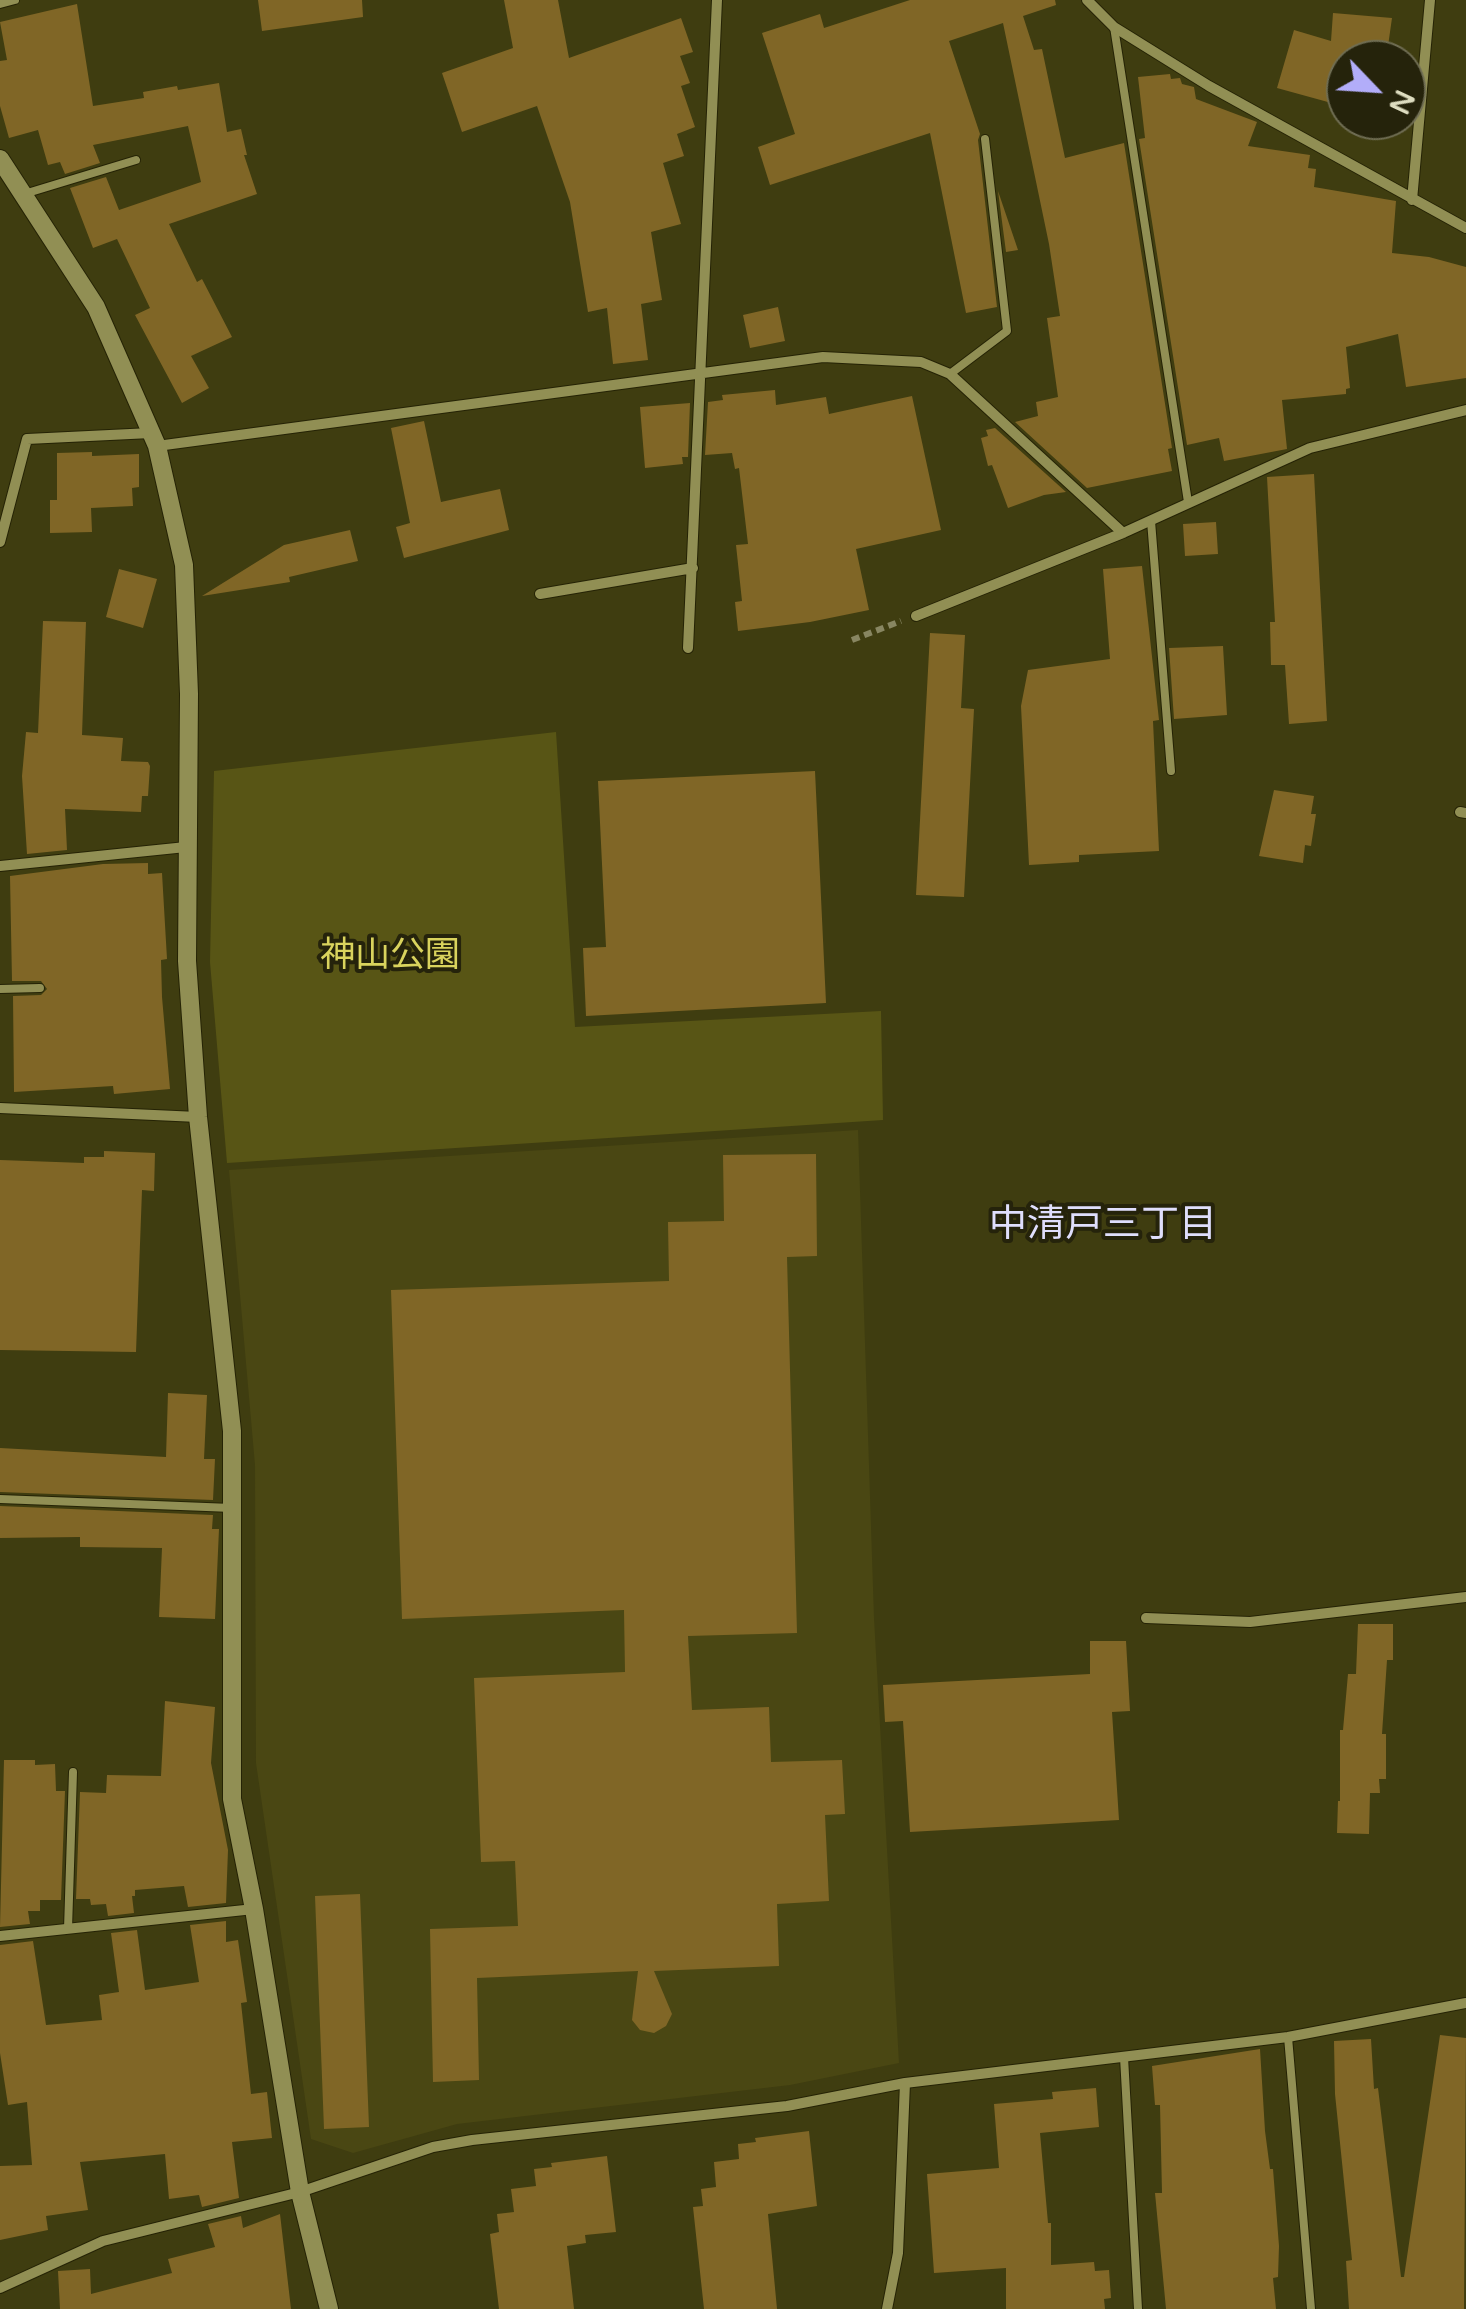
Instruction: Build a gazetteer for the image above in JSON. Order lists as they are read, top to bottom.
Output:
{
  "districts": ["中清戸三丁目"],
  "parks": ["神山公園"],
  "north": "bottom right"
}
